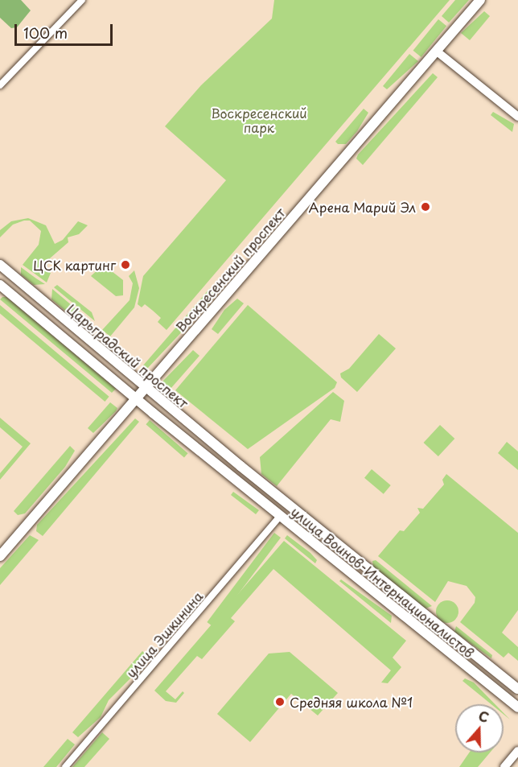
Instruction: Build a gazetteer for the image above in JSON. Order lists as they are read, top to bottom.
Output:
{
  "streets": {
    "main road": ["Воскресенский проспект", "Царьградский проспект", "улица Воинов-Интернационалистов"],
    "street": ["улица Эшкинина"]
  },
  "crossings": [
    ["Воскресенский проспект", "Царьградский проспект"],
    ["Царьградский проспект", "улица Воинов-Интернационалистов"],
    ["улица Воинов-Интернационалистов", "улица Эшкинина"]
  ],
  "parks": ["Воскресенский парк"],
  "places": ["Арена Марий Эл", "ЦСК картинг", "Средняя школа №1"],
  "scale_bar": "100 m",
  "north": "top"
}
